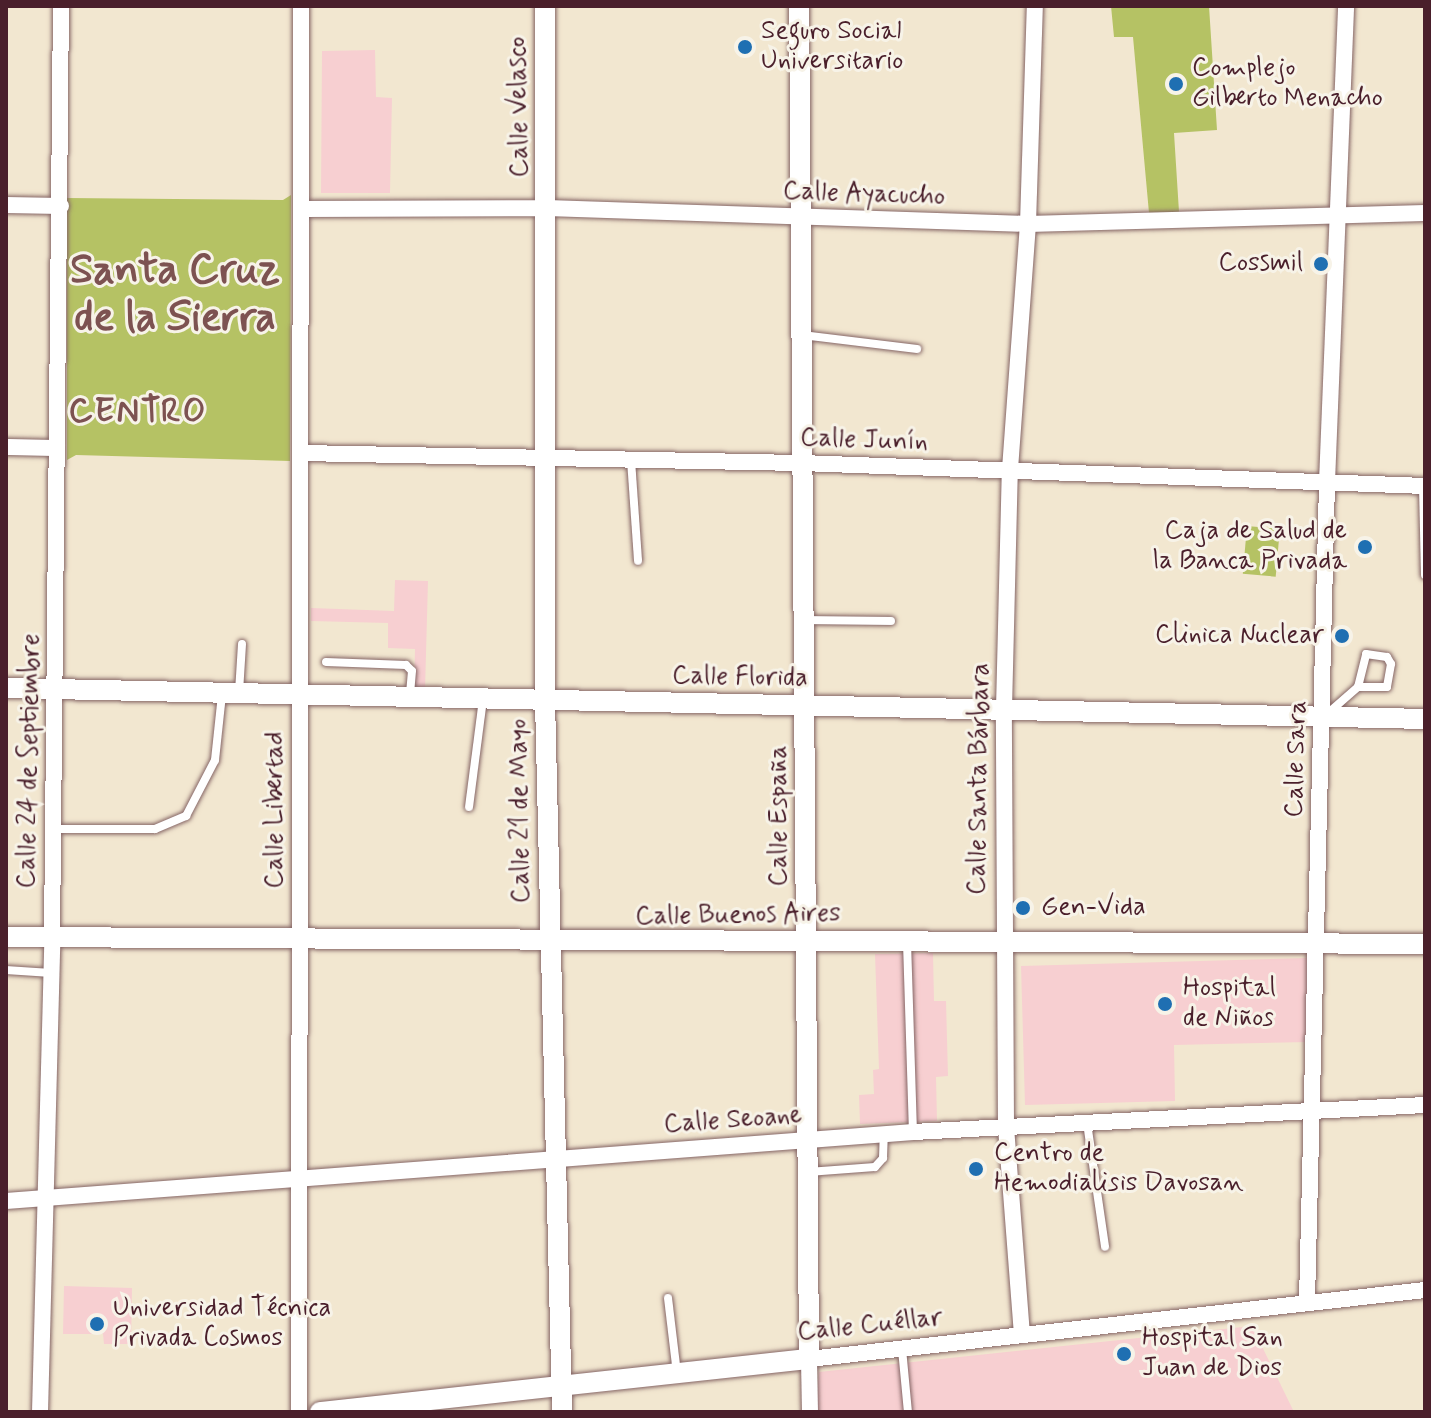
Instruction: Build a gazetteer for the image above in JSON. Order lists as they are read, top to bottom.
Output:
{
  "streets": {
    "street": [
      "Calle Velasco",
      "Calle Ayacucho",
      "Calle Junín",
      "Calle Florida",
      "Calle Sara",
      "Calle 24 de Septiembre",
      "Calle Santa Bárbara",
      "Calle Libertad",
      "Calle 21 de Mayo",
      "Calle España",
      "Calle Buenos Aires",
      "Calle Seoane",
      "Calle Cuéllar"
    ]
  },
  "crossings": [
    ["Calle Velasco", "Calle Ayacucho"],
    ["Calle Velasco", "Calle 21 de Mayo"],
    ["Calle Ayacucho", "Calle Sara"],
    ["Calle Ayacucho", "Calle Santa Bárbara"],
    ["Calle Ayacucho", "Calle Libertad"],
    ["Calle Ayacucho", "Calle 21 de Mayo"],
    ["Calle Ayacucho", "Calle España"],
    ["Calle Junín", "Calle Sara"],
    ["Calle Junín", "Calle Santa Bárbara"],
    ["Calle Junín", "Calle Libertad"],
    ["Calle Junín", "Calle 21 de Mayo"],
    ["Calle Junín", "Calle España"],
    ["Calle Florida", "Calle Sara"],
    ["Calle Florida", "Calle 24 de Septiembre"],
    ["Calle Florida", "Calle Santa Bárbara"],
    ["Calle Florida", "Calle Libertad"],
    ["Calle Florida", "Calle 21 de Mayo"],
    ["Calle Florida", "Calle España"],
    ["Calle Sara", "Calle Buenos Aires"],
    ["Calle Sara", "Calle Seoane"],
    ["Calle Sara", "Calle Cuéllar"],
    ["Calle 24 de Septiembre", "Calle Buenos Aires"],
    ["Calle 24 de Septiembre", "Calle Seoane"],
    ["Calle Santa Bárbara", "Calle Buenos Aires"],
    ["Calle Santa Bárbara", "Calle Seoane"],
    ["Calle Santa Bárbara", "Calle Cuéllar"],
    ["Calle Libertad", "Calle Buenos Aires"],
    ["Calle Libertad", "Calle Seoane"],
    ["Calle 21 de Mayo", "Calle Buenos Aires"],
    ["Calle 21 de Mayo", "Calle Seoane"],
    ["Calle 21 de Mayo", "Calle Cuéllar"],
    ["Calle España", "Calle Buenos Aires"],
    ["Calle España", "Calle Seoane"],
    ["Calle España", "Calle Cuéllar"]
  ],
  "districts": ["Santa Cruz de la Sierra", "CENTRO"],
  "places": [
    "Seguro Social Universitario",
    "Complejo Gilberto Menacho",
    "Cossmil",
    "Caja de Salud de la Banca Privada",
    "Clinica Nuclear",
    "Gen-Vida",
    "Hospital de Niños",
    "Centro de Hemodialisis Davosan",
    "Universidad Técnica Privada Cosmos",
    "Hospital San Juan de Dios"
  ]
}
